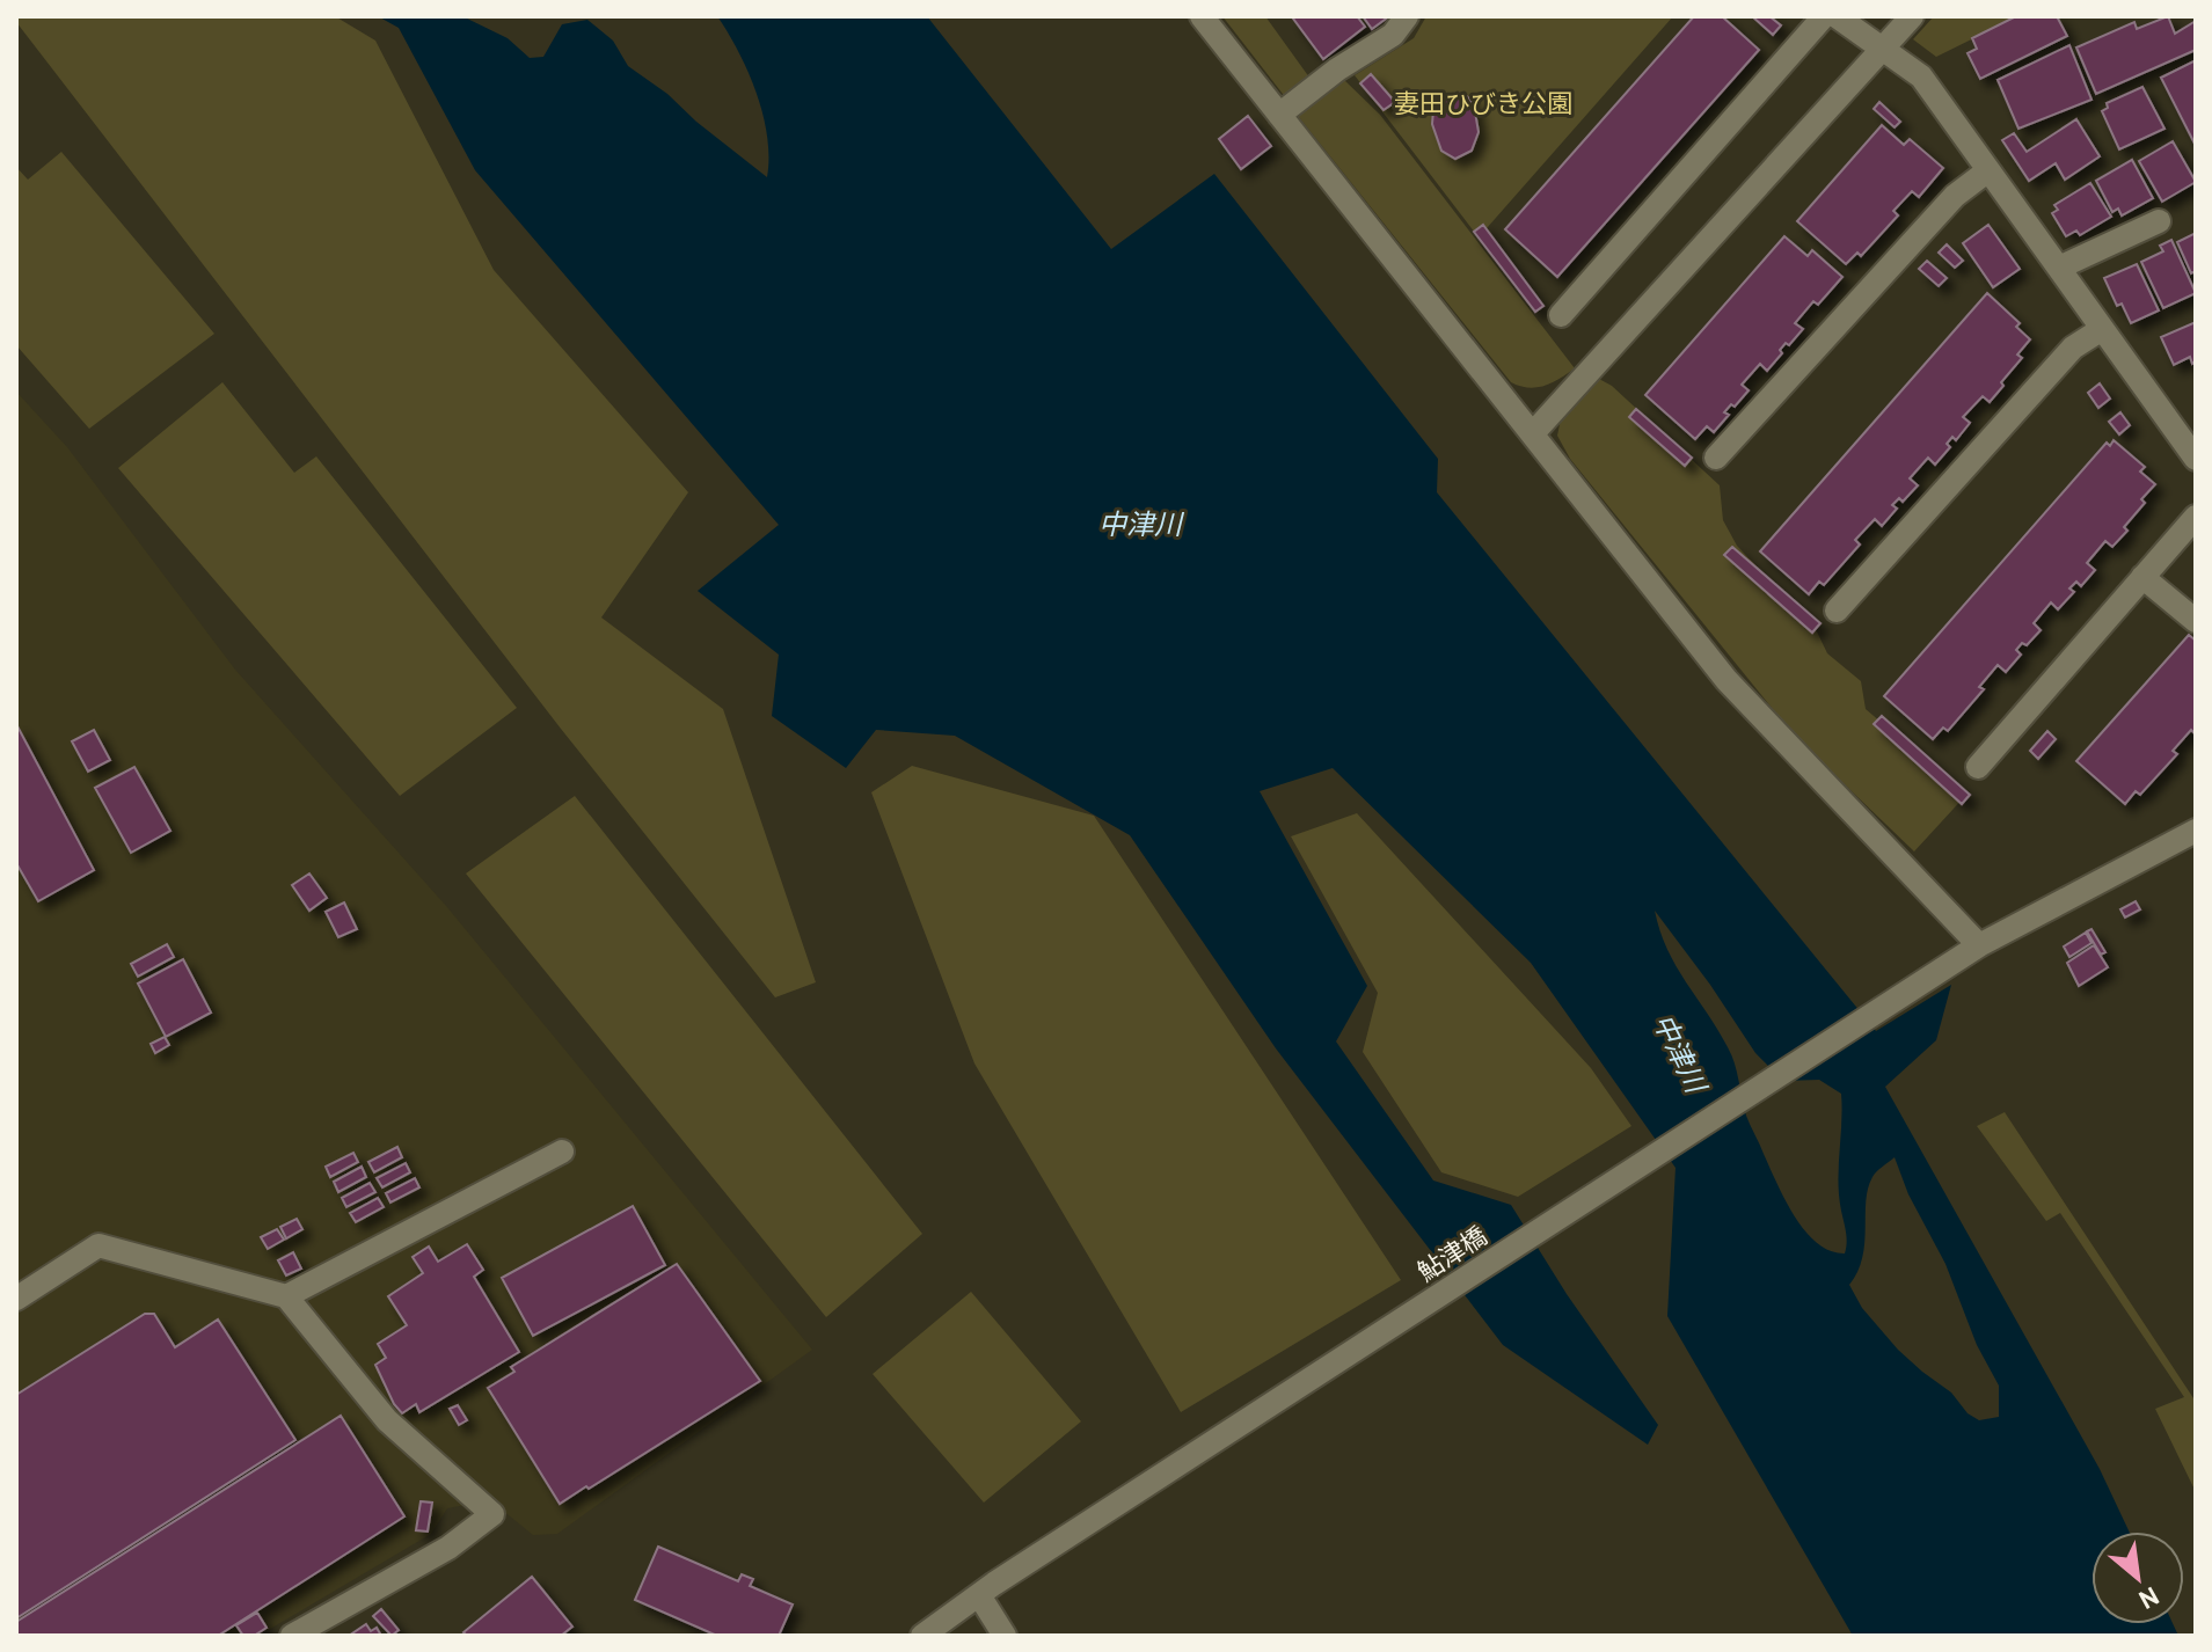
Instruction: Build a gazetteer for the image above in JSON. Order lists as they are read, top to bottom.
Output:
{
  "streets": {
    "street": ["鮎津橋"]
  },
  "water": ["中津川"],
  "parks": ["妻田ひびき公園"],
  "north": "bottom right"
}
